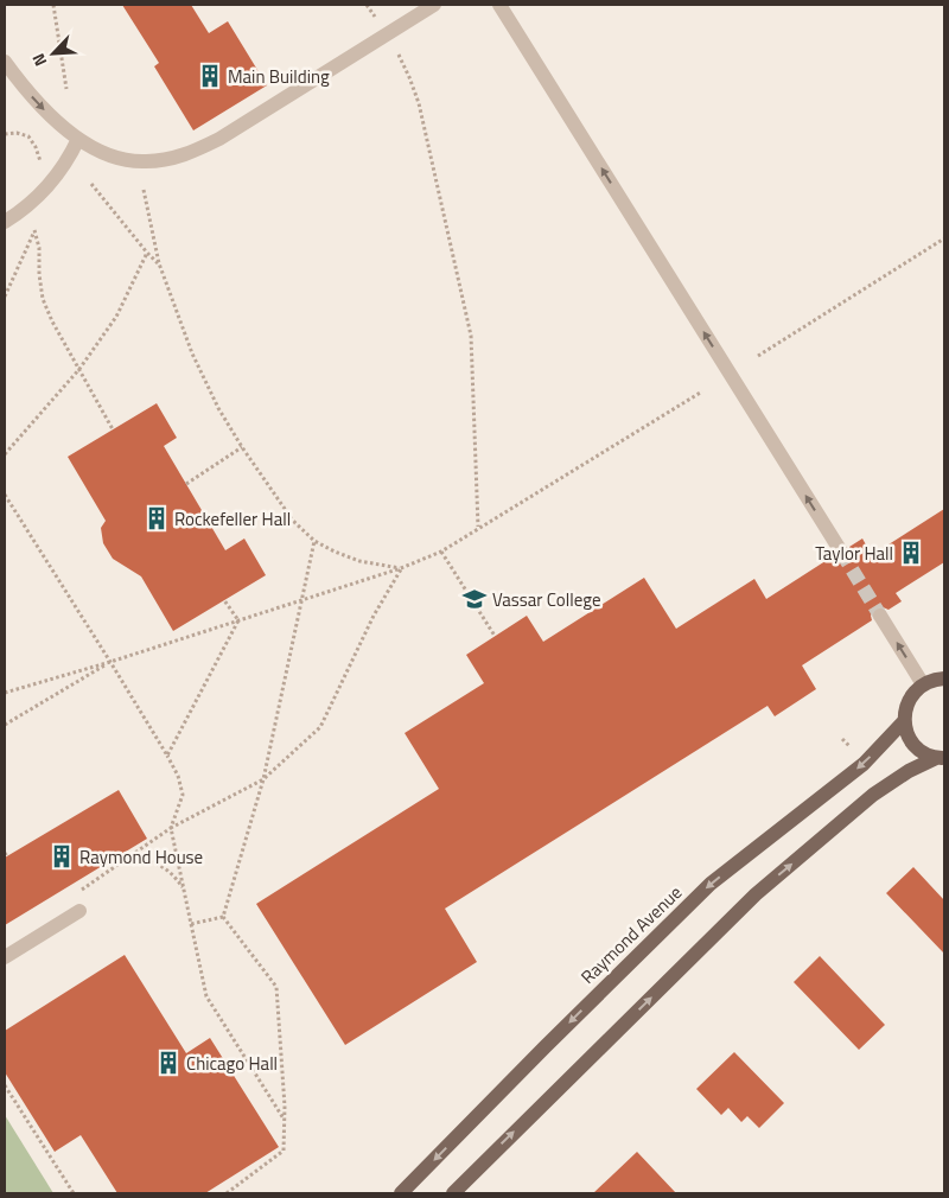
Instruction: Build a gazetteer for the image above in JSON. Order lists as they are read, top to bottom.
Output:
{
  "streets": {
    "main road": ["Raymond Avenue"]
  },
  "places": {
    "building": [
      "Main Building",
      "Rockefeller Hall",
      "Taylor Hall",
      "Raymond House",
      "Chicago Hall"
    ],
    "school or university": ["Vassar College"]
  },
  "north": "bottom left"
}
